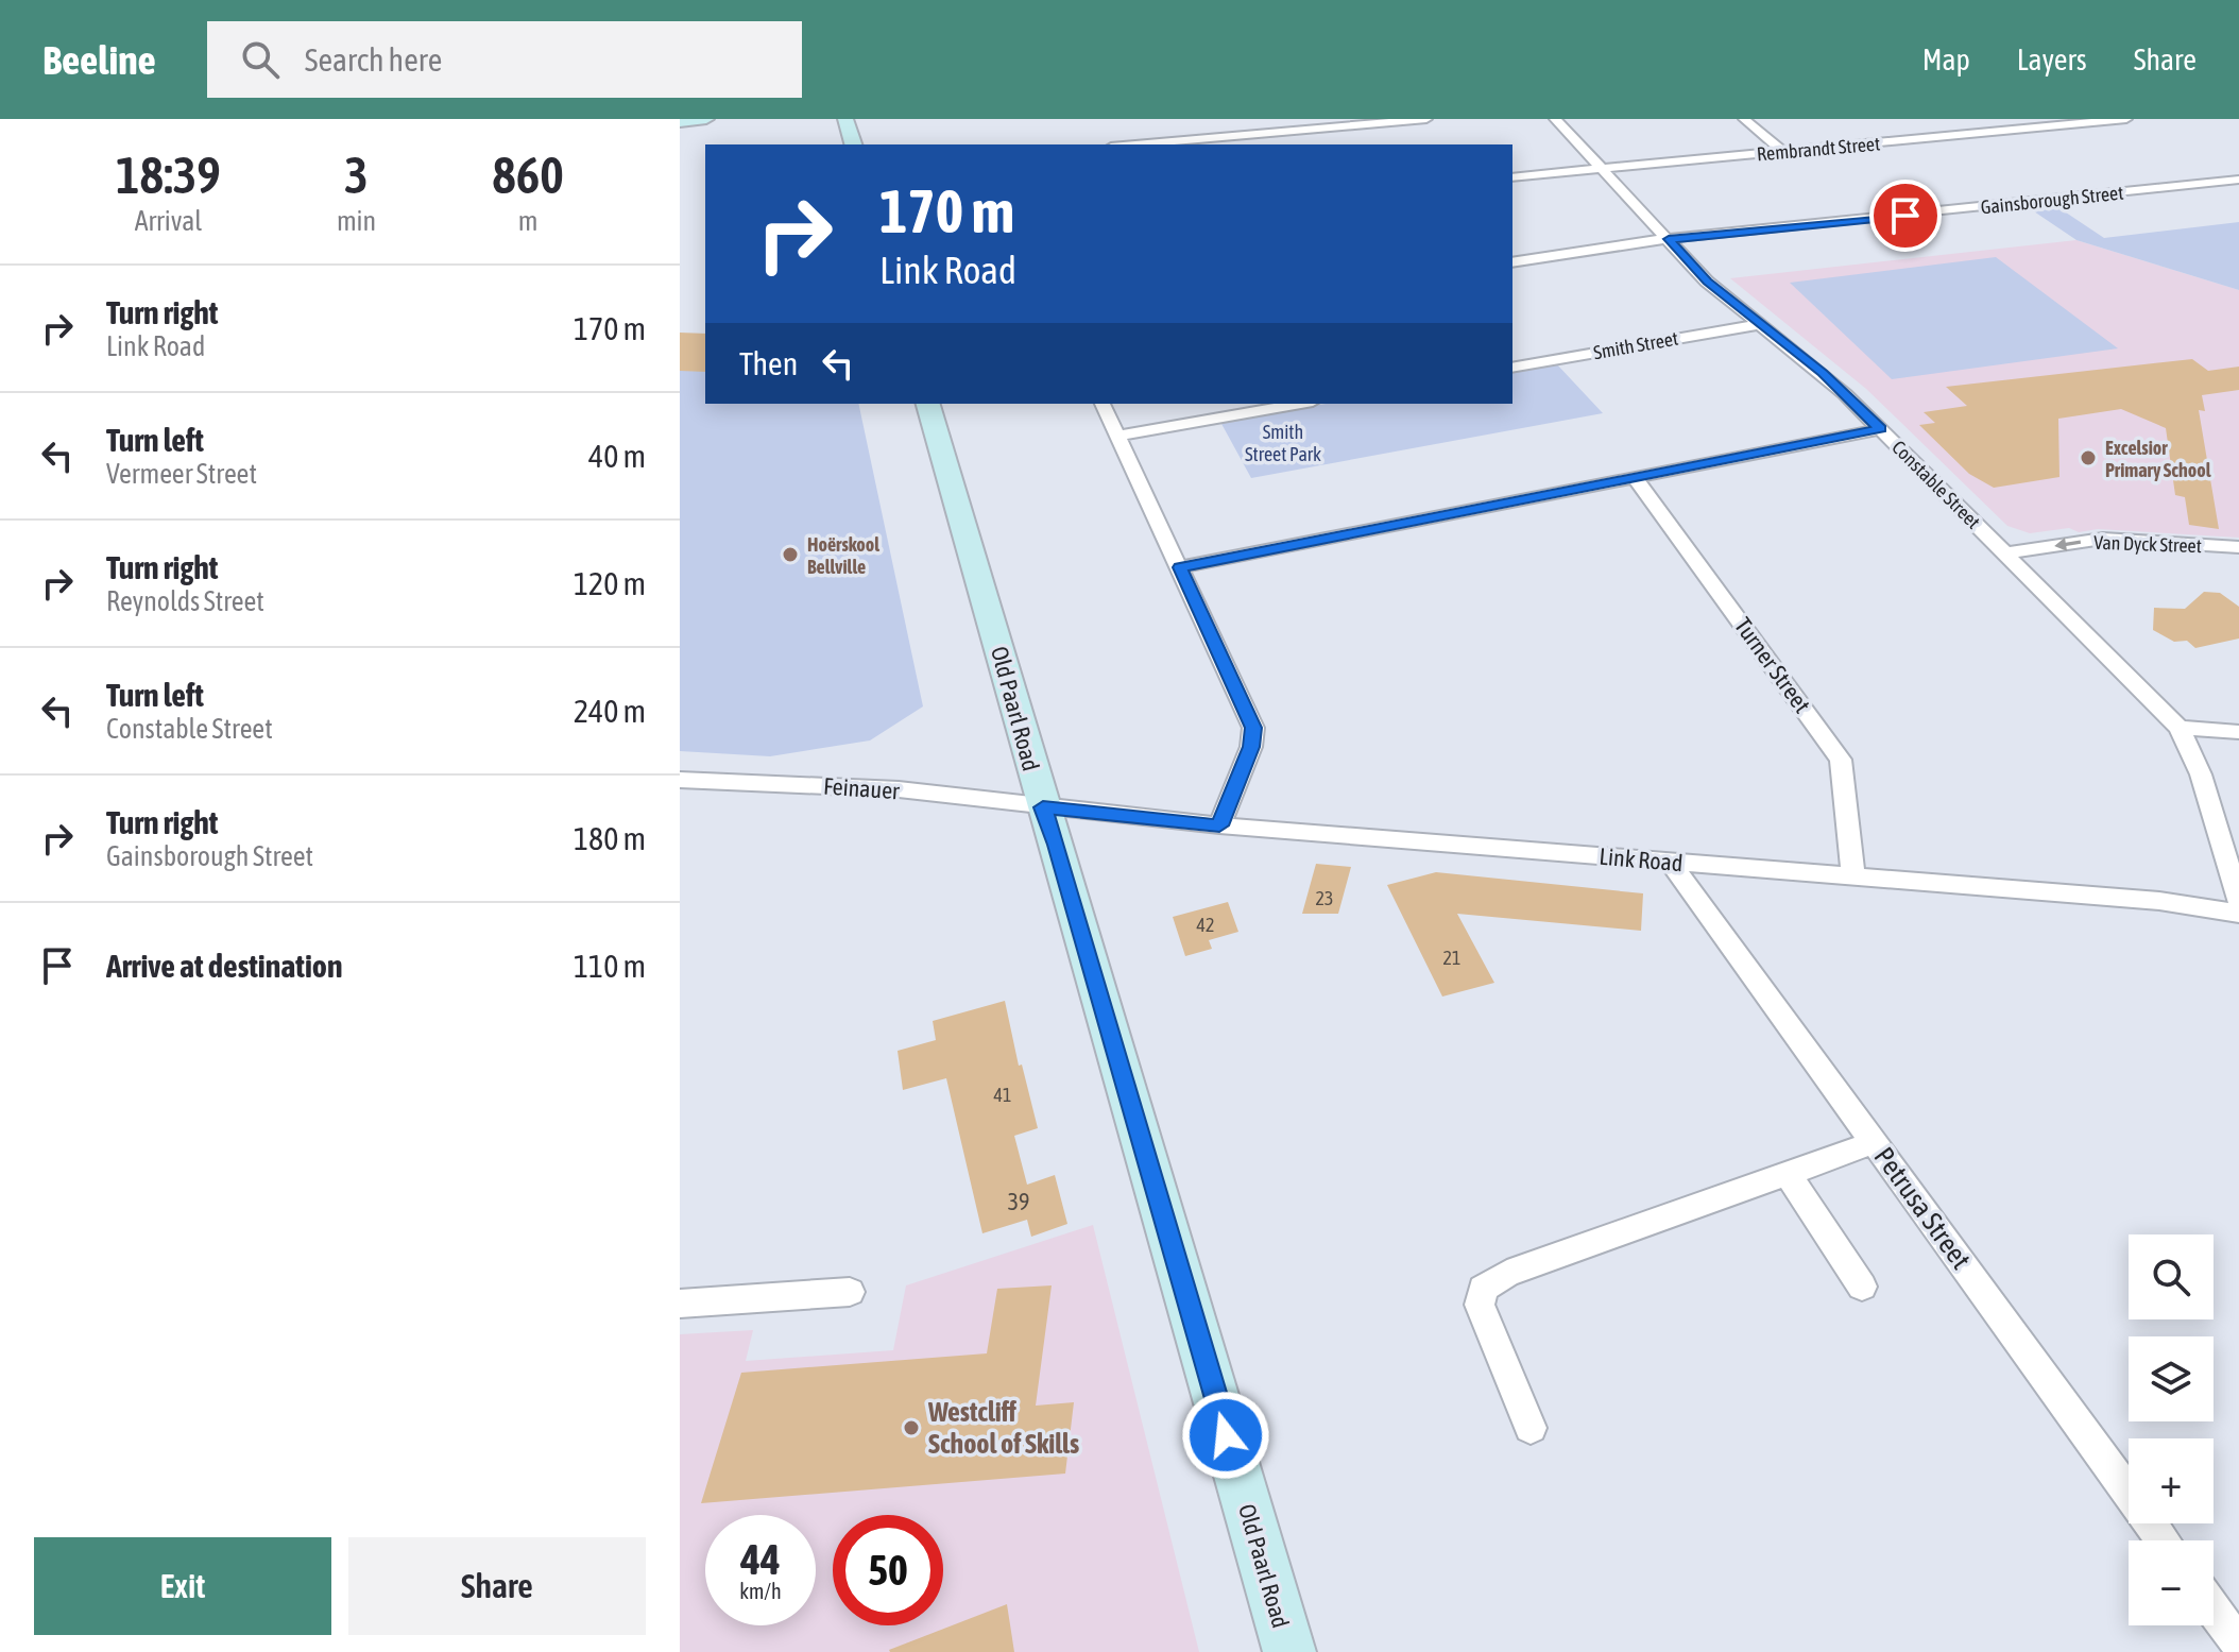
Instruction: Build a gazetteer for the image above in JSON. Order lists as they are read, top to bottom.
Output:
{
  "streets": {
    "main road": ["Old Paarl Road"],
    "street": [
      "Rembrandt Street",
      "Gainsborough Street",
      "Smith Street",
      "Constable Street",
      "Van Dyck Street",
      "Turner Street",
      "Feinauer",
      "Link Road",
      "Petrusa Street"
    ]
  },
  "crossings": [
    ["Rembrandt Street", "Constable Street"],
    ["Gainsborough Street", "Constable Street"],
    ["Smith Street", "Constable Street"],
    ["Constable Street", "Van Dyck Street"],
    ["Turner Street", "Link Road"],
    ["Old Paarl Road", "Feinauer"],
    ["Old Paarl Road", "Link Road"],
    ["Feinauer", "Link Road"],
    ["Link Road", "Petrusa Street"]
  ],
  "one_way": ["Van Dyck Street"],
  "parks": ["Smith Street Park"],
  "places": ["Excelsior Primary School", "Hoërskool Bellville", "Westcliff School of Skills"],
  "house_numbers": [
    "23",
    "42",
    "21",
    "41",
    "39"
  ],
  "page": {
    "header": "Beeline",
    "search": "Search here",
    "nav": ["Map", "Layers", "Share"],
    "eta": [
      "18:39",
      "Arrival",
      "3",
      "min",
      "860",
      "m"
    ],
    "turn": ["170 m", "Link Road"],
    "list": [
      {
        "name": "Turn right",
        "note": "Link Road",
        "value": "170 m"
      },
      {
        "name": "Turn left",
        "note": "Vermeer Street",
        "value": "40 m"
      },
      {
        "name": "Turn right",
        "note": "Reynolds Street",
        "value": "120 m"
      },
      {
        "name": "Turn left",
        "note": "Constable Street",
        "value": "240 m"
      },
      {
        "name": "Turn right",
        "note": "Gainsborough Street",
        "value": "180 m"
      },
      {
        "name": "Arrive at destination",
        "value": "110 m"
      }
    ],
    "then": "Then",
    "map_buttons": ["+", "−"],
    "speed": "44 km/h",
    "limit": "50",
    "buttons": ["Exit", "Share"]
  }
}
